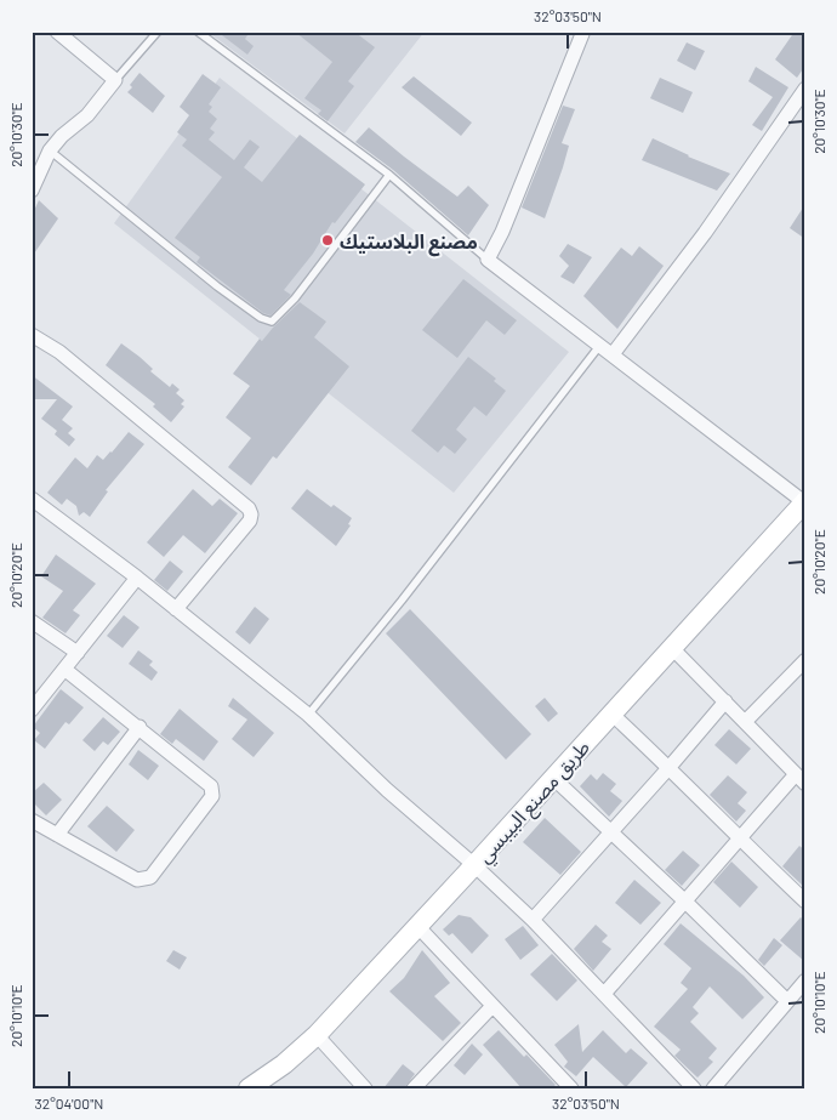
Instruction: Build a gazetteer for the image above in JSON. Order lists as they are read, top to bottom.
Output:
{
  "streets": {
    "main road": ["طريق مصنع البيبسي"]
  },
  "places": ["مصنع البلاستيك"],
  "coordinates": [
    "32°03'50\"N",
    "20°10'30\"E",
    "20°10'20\"E",
    "20°10'10\"E",
    "32°04'00\"N"
  ]
}
